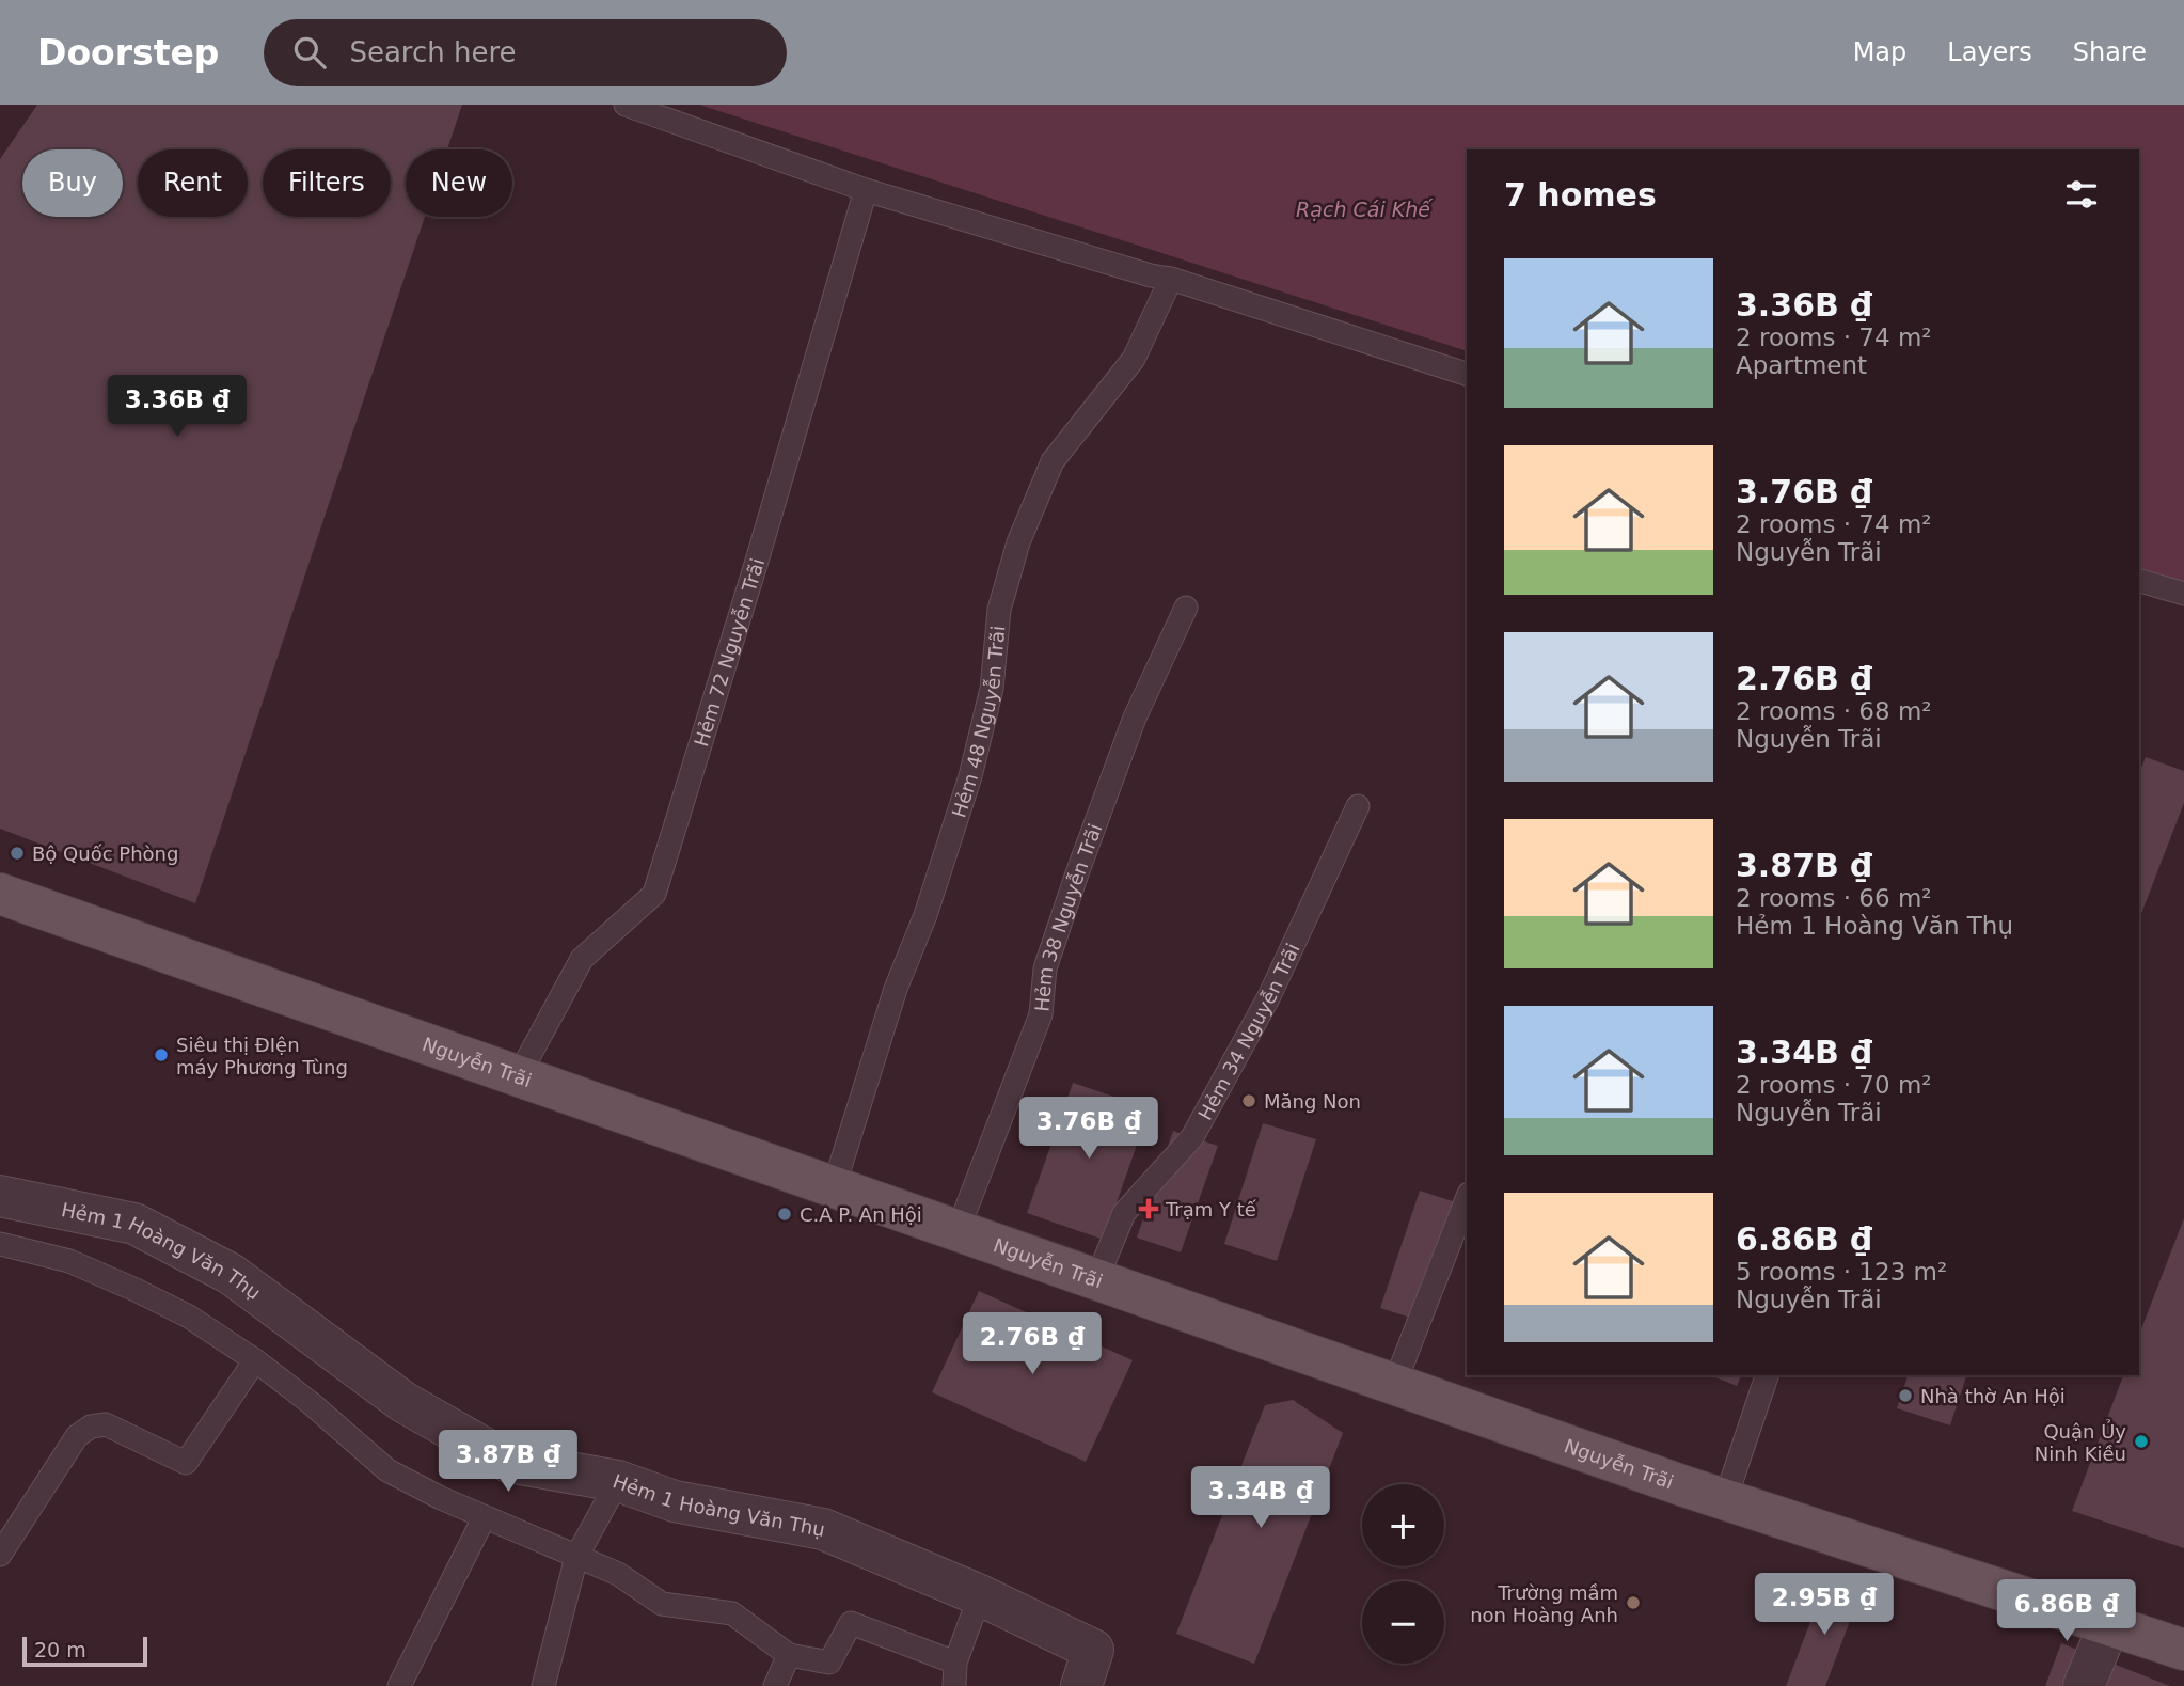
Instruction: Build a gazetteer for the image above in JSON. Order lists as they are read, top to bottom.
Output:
{
  "streets": {
    "main road": ["Nguyễn Trãi"],
    "street": ["Hẻm 1 Hoàng Văn Thụ"],
    "lane": [
      "Hẻm 72 Nguyễn Trãi",
      "Hẻm 48 Nguyễn Trãi",
      "Hẻm 38 Nguyễn Trãi",
      "Hẻm 34 Nguyễn Trãi"
    ]
  },
  "crossings": [
    ["Hẻm 72 Nguyễn Trãi", "Nguyễn Trãi"],
    ["Hẻm 48 Nguyễn Trãi", "Nguyễn Trãi"],
    ["Hẻm 38 Nguyễn Trãi", "Nguyễn Trãi"],
    ["Hẻm 34 Nguyễn Trãi", "Nguyễn Trãi"]
  ],
  "water": ["Rạch Cái Khế"],
  "places": {
    "other": [
      "Bộ Quốc Phòng",
      "Siêu thị ĐIện máy Phương Tùng",
      "Măng Non",
      "C.A P. An Hội",
      "Nhà thờ An Hội",
      "Quận Ủy Ninh Kiều",
      "Trường mầm non Hoàng Anh"
    ],
    "health": ["Trạm Y tế"]
  },
  "scale_bar": "20 m",
  "page": {
    "header": "Doorstep",
    "search": "Search here",
    "nav": ["Map", "Layers", "Share"],
    "chip": [
      "Buy",
      "Rent",
      "Filters",
      "New"
    ],
    "heading": "7 homes",
    "list": [
      {
        "name": "3.36B ₫",
        "note": "2 rooms · 74 m² · Apartment"
      },
      {
        "name": "3.76B ₫",
        "note": "2 rooms · 74 m² · Nguyễn Trãi"
      },
      {
        "name": "2.76B ₫",
        "note": "2 rooms · 68 m² · Nguyễn Trãi"
      },
      {
        "name": "3.87B ₫",
        "note": "2 rooms · 66 m² · Hẻm 1 Hoàng Văn Thụ"
      },
      {
        "name": "3.34B ₫",
        "note": "2 rooms · 70 m² · Nguyễn Trãi"
      },
      {
        "name": "6.86B ₫",
        "note": "5 rooms · 123 m² · Nguyễn Trãi"
      }
    ],
    "price": [
      "3.36B ₫",
      "3.76B ₫",
      "2.76B ₫",
      "3.87B ₫",
      "3.34B ₫",
      "2.95B ₫",
      "6.86B ₫"
    ],
    "map_buttons": ["+", "−"],
    "scale": "20 m"
  }
}
